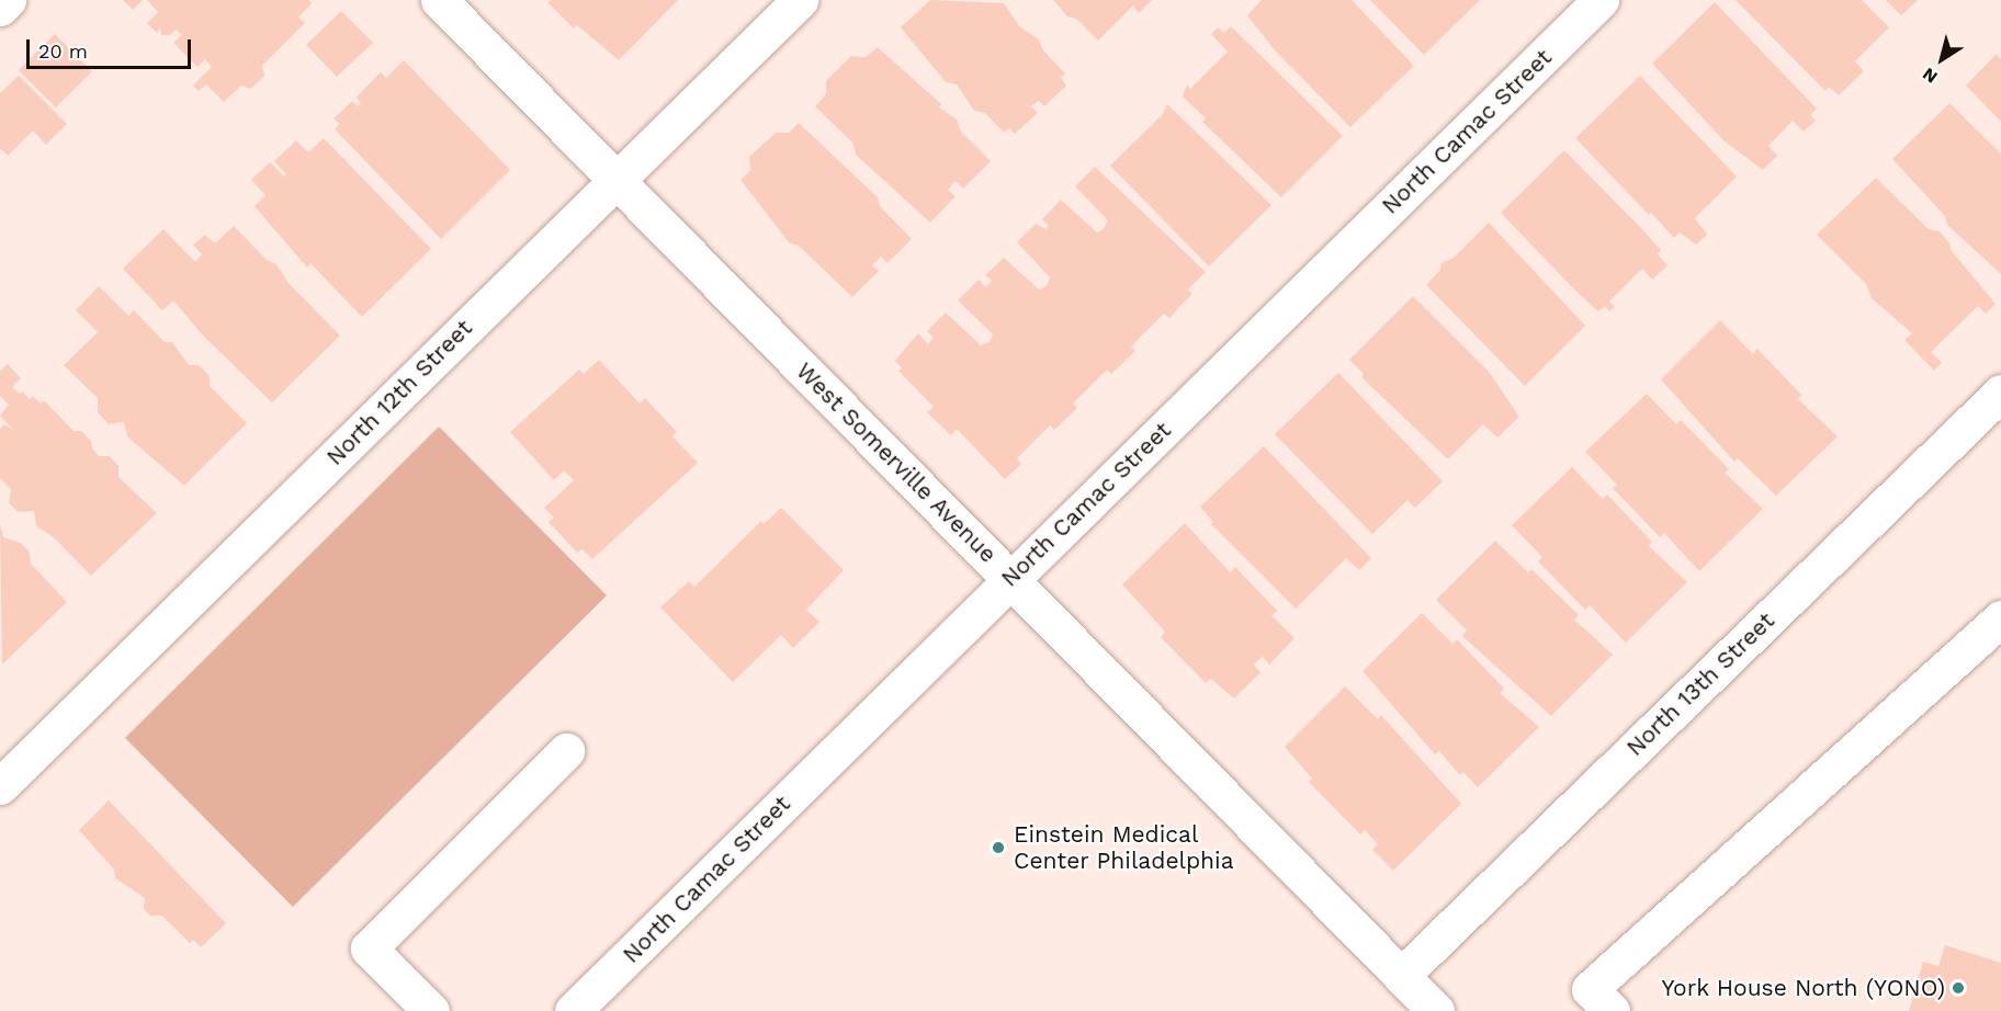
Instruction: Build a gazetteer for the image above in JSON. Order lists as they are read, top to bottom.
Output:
{
  "streets": {
    "street": [
      "North Camac Street",
      "North 12th Street",
      "West Somerville Avenue",
      "North 13th Street"
    ]
  },
  "crossings": [
    ["North Camac Street", "West Somerville Avenue"],
    ["North 12th Street", "West Somerville Avenue"],
    ["West Somerville Avenue", "North 13th Street"]
  ],
  "places": ["Einstein Medical Center Philadelphia", "York House North (YONO)"],
  "scale_bar": "20 m",
  "north": "bottom left"
}
